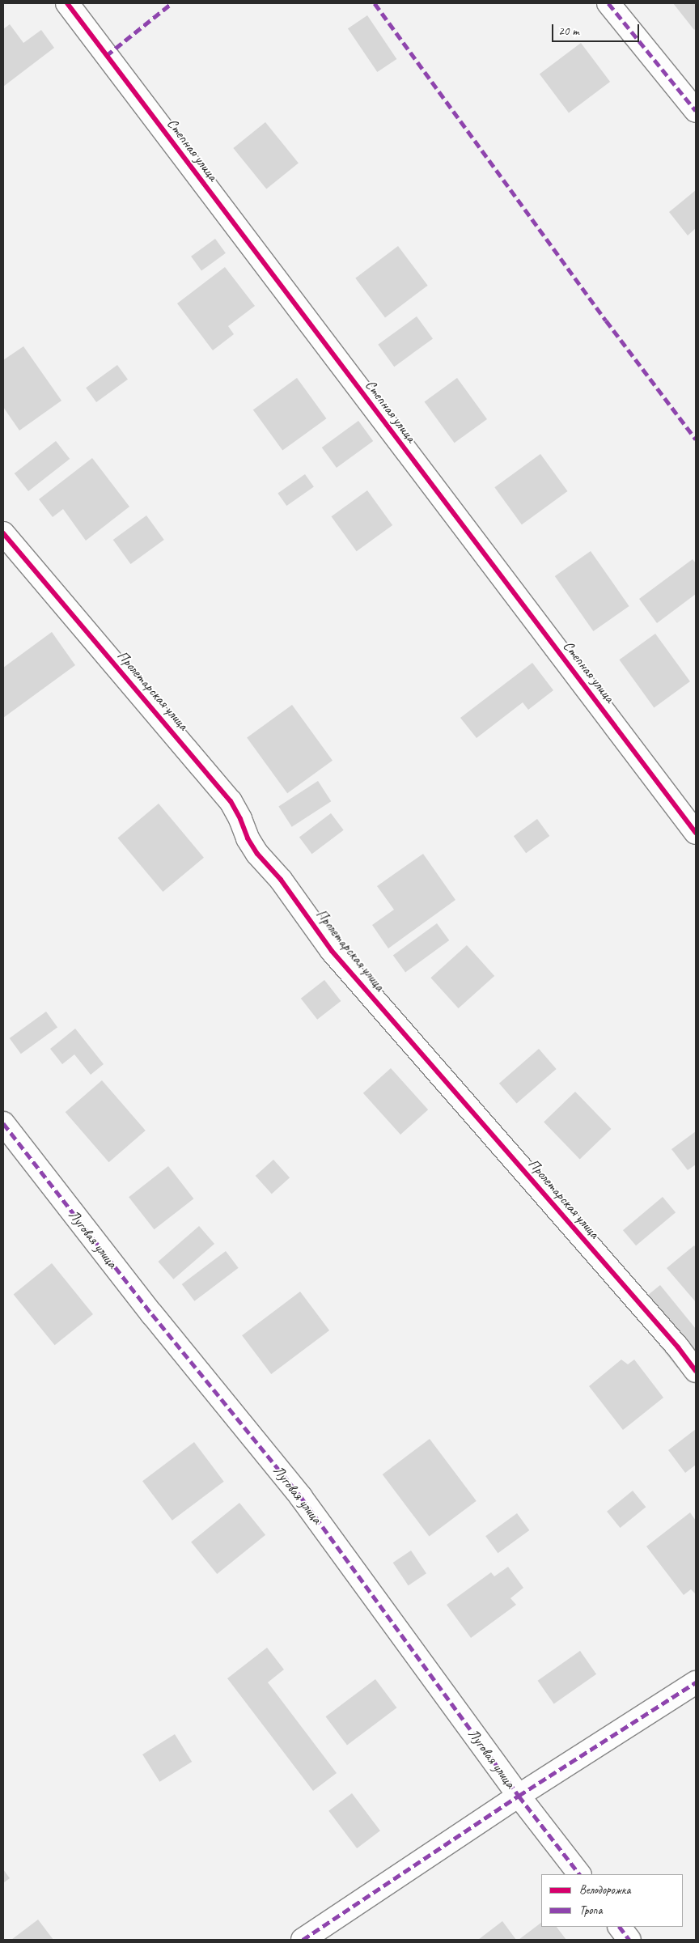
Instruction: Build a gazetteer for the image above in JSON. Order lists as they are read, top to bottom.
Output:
{
  "streets": {
    "street": ["Степная улица", "Пролетарская улица", "Луговая улица"]
  },
  "legend": ["Велодорожка", "Тропа"],
  "scale_bar": "20 m"
}
